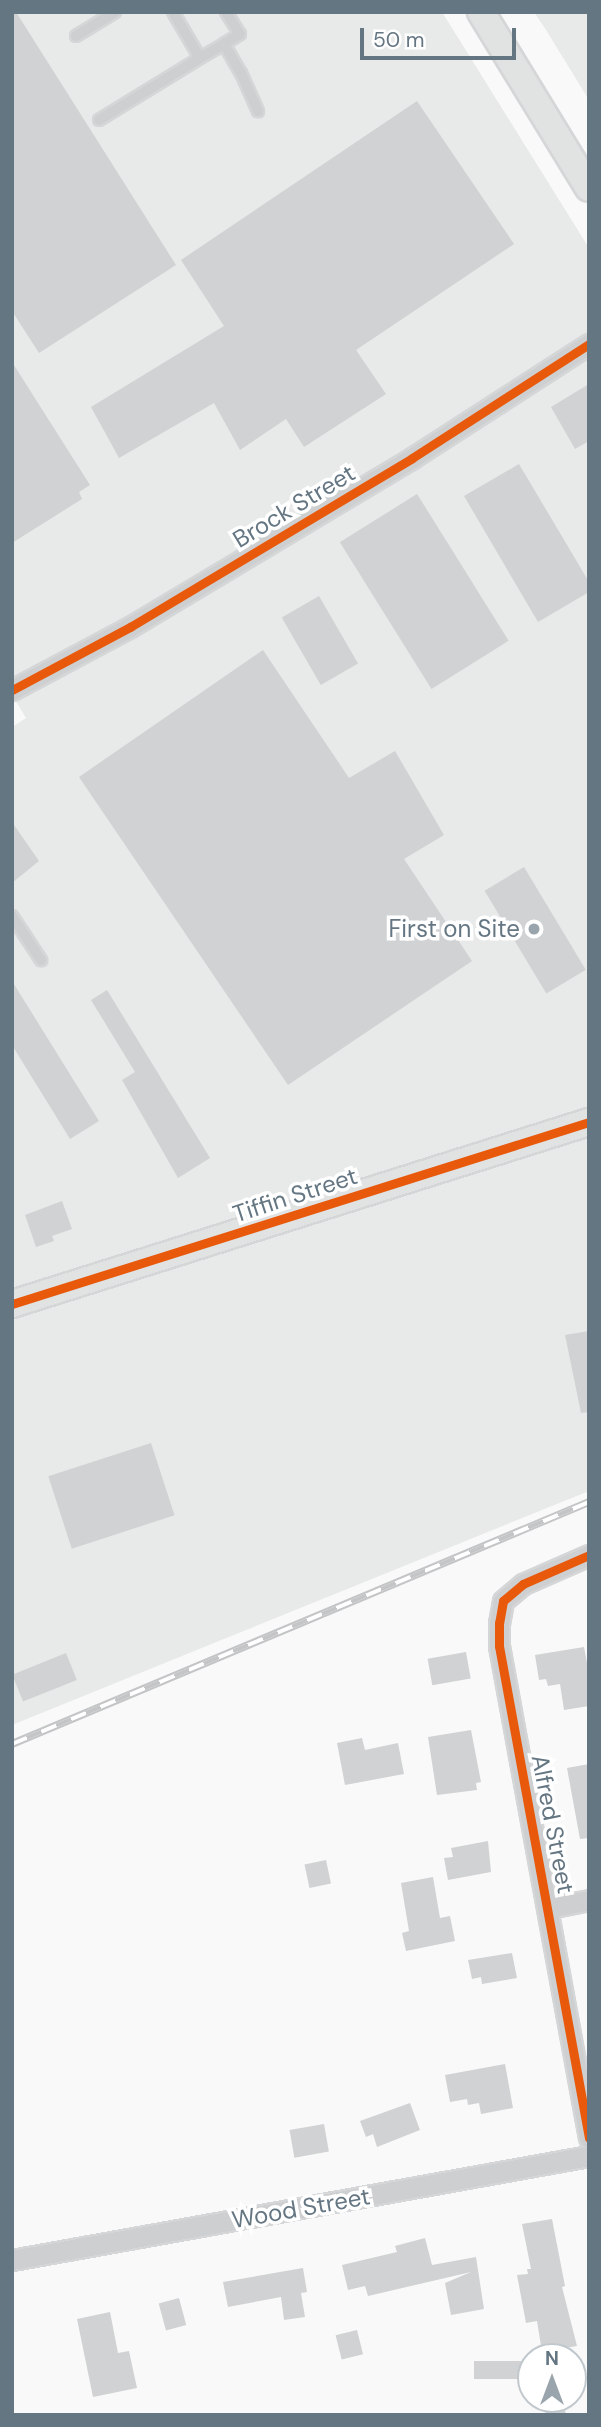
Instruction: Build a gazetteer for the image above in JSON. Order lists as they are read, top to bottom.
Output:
{
  "streets": {
    "street": [
      "Brock Street",
      "Tiffin Street",
      "Alfred Street",
      "Wood Street"
    ]
  },
  "places": ["First on Site"],
  "scale_bar": "50 m",
  "north": "top"
}
